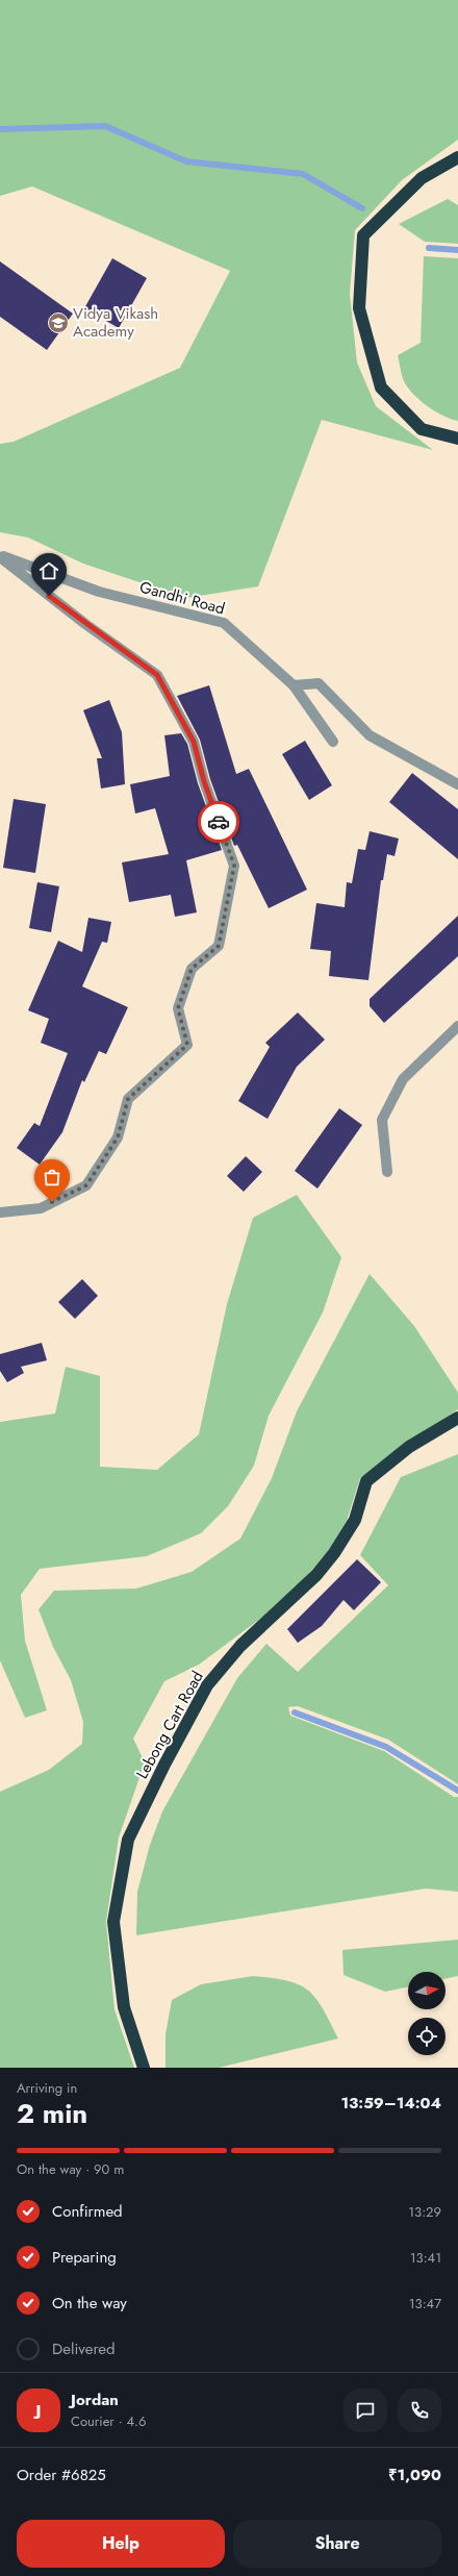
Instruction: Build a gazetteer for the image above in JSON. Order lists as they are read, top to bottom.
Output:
{
  "streets": {
    "highway": ["Lebong Cart Road"],
    "street": ["Gandhi Road"]
  },
  "places": {
    "school or university": ["Vidya Vikash Academy"]
  },
  "north": "right",
  "page": {
    "heading": ["2 min", "Arriving in", "13:59–14:04"],
    "panel": [
      "Jordan",
      "Courier · 4.6",
      "Order #6825",
      "₹1,090"
    ],
    "bar": "On the way · 90 m",
    "list": [
      ["Confirmed", "13:29"],
      ["Preparing", "13:41"],
      ["On the way", "13:47"],
      "Delivered"
    ],
    "round": "J",
    "buttons": ["Help", "Share"]
  }
}
